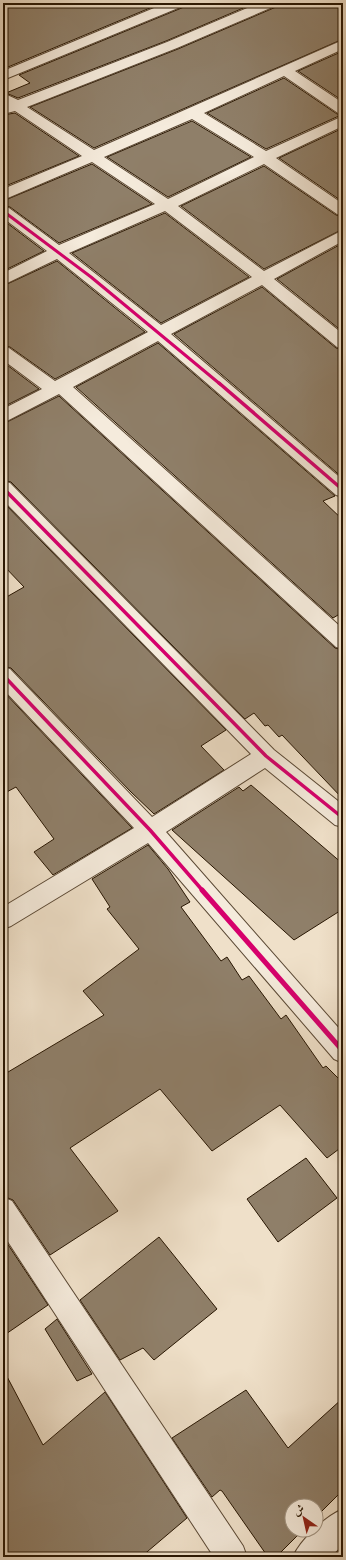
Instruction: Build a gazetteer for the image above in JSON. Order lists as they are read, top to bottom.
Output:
{
  "north": "top left"
}
